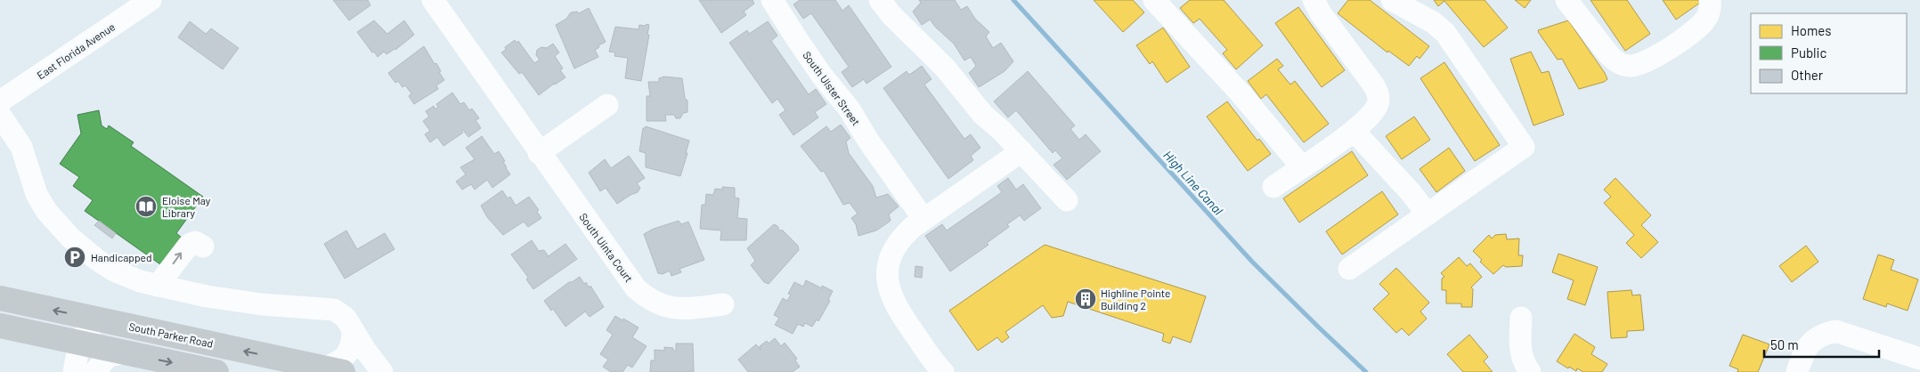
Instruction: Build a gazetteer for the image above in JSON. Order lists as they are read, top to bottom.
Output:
{
  "streets": {
    "main road": ["South Parker Road"],
    "street": ["East Florida Avenue", "South Ulster Street", "South Uinta Court"]
  },
  "water": ["High Line Canal"],
  "places": {
    "library": ["Eloise May Library"],
    "parking": ["Handicapped"],
    "building": ["Highline Pointe Building 2"]
  },
  "legend": ["Homes", "Public", "Other"],
  "scale_bar": "50 m"
}
